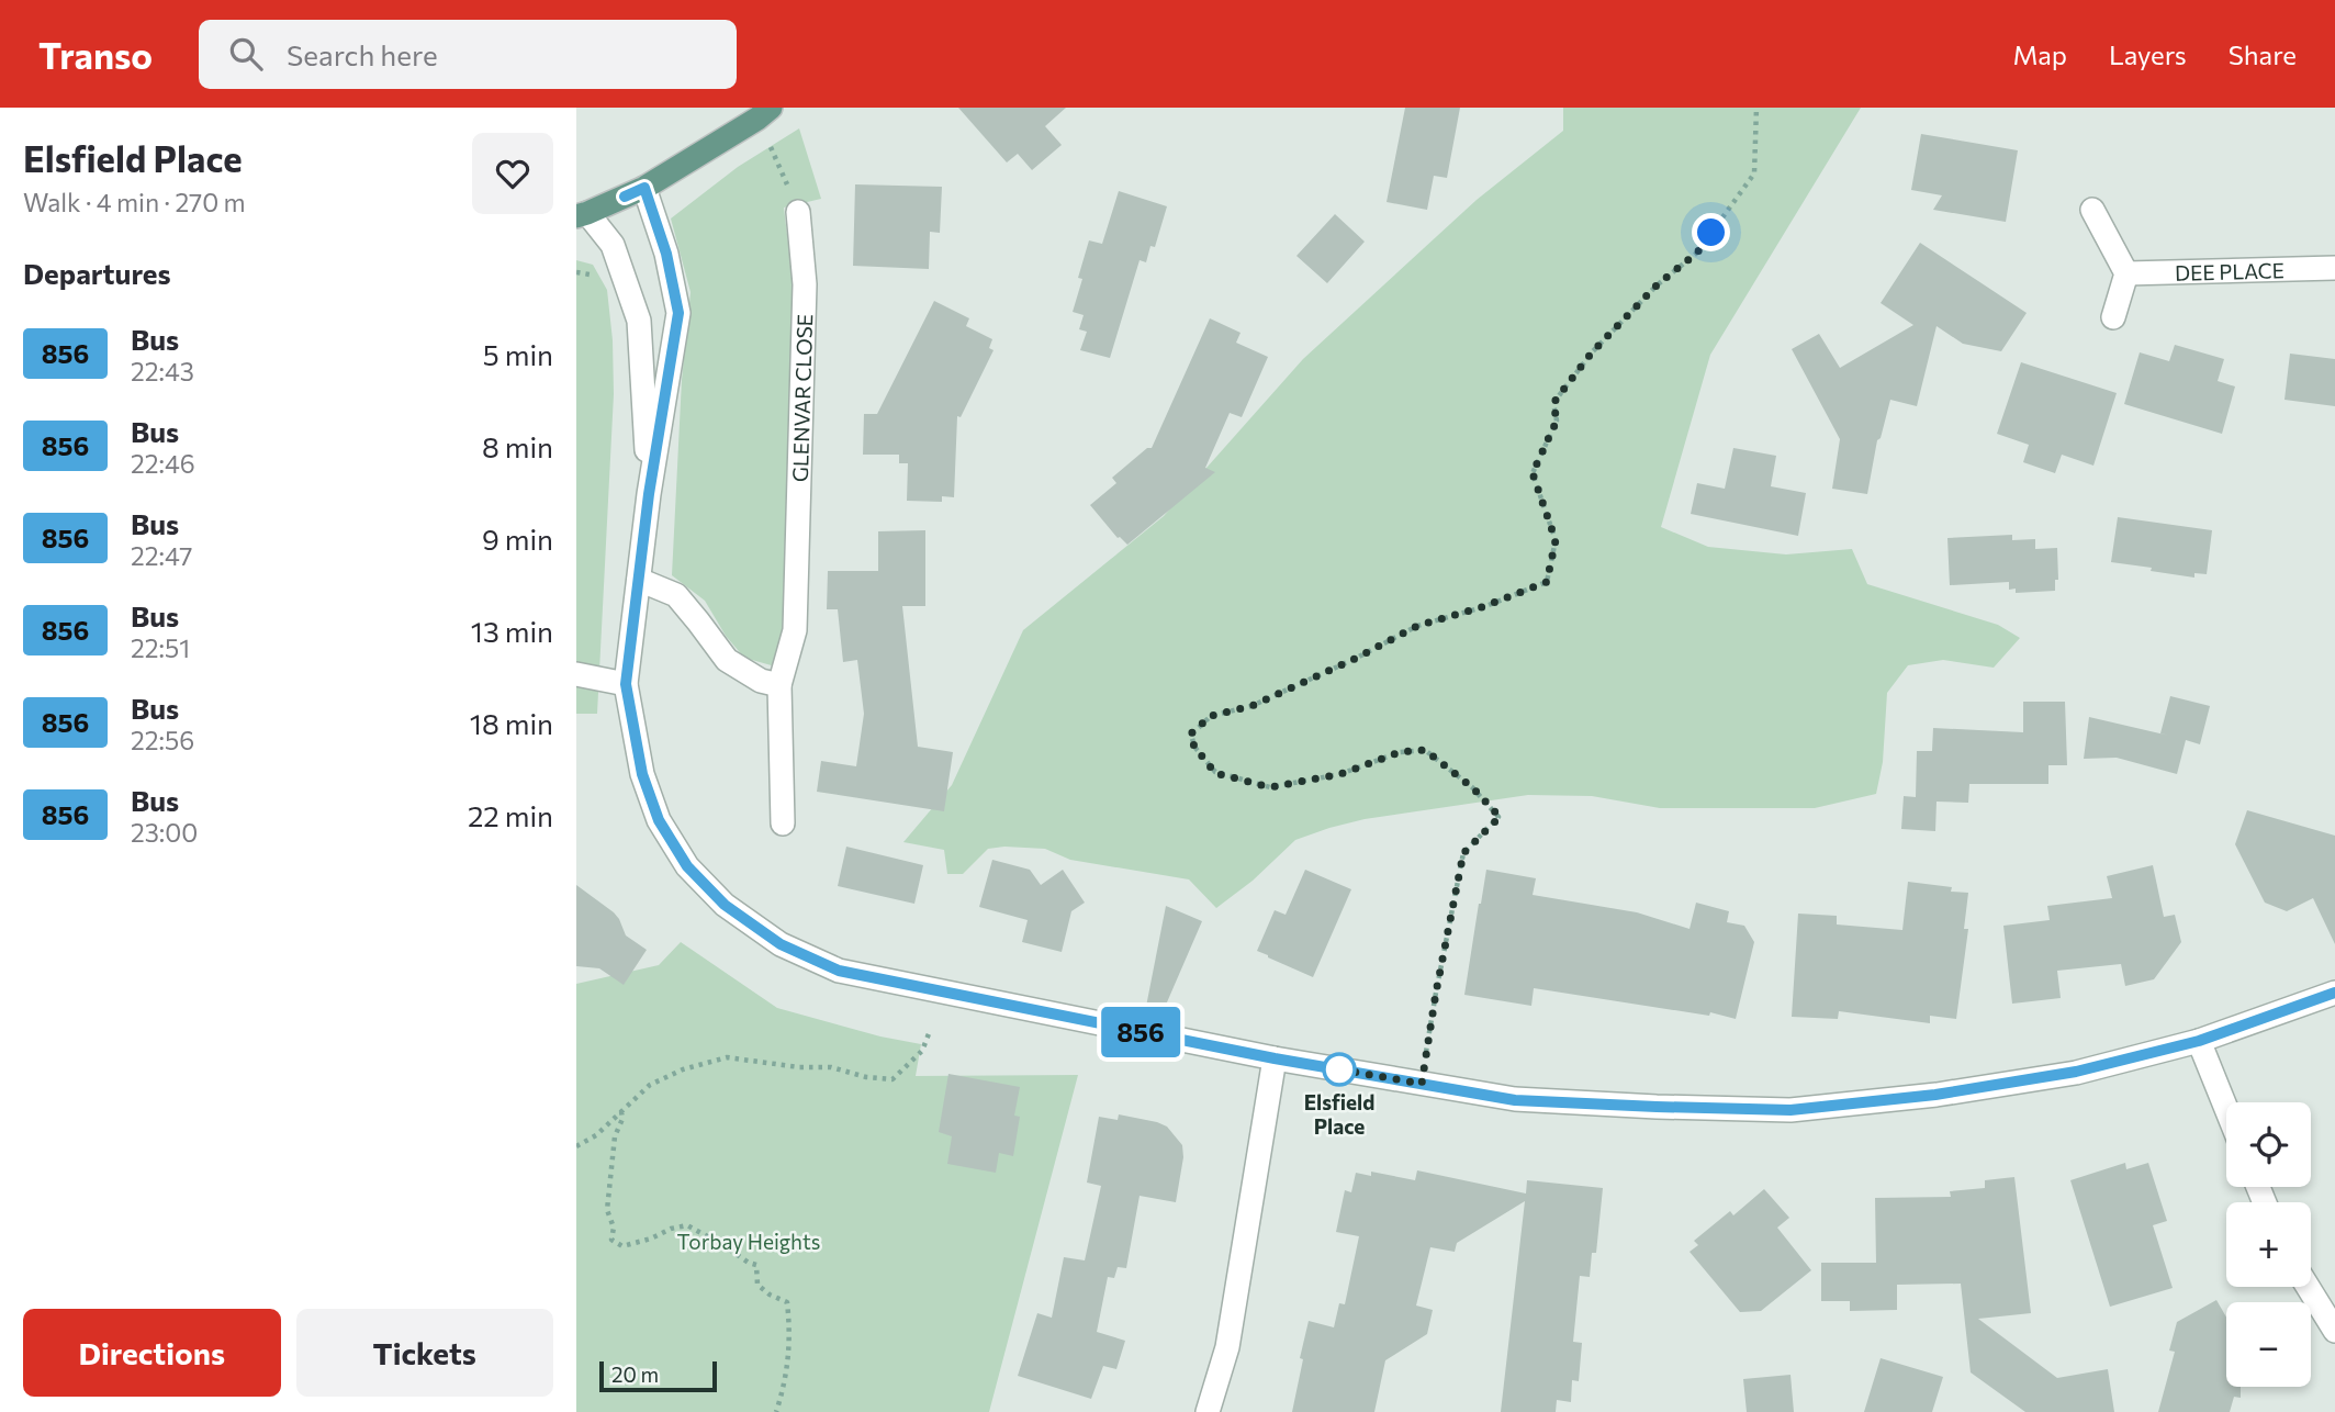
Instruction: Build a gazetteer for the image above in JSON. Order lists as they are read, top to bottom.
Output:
{
  "streets": {
    "street": ["DEE PLACE", "GLENVAR CLOSE"]
  },
  "parks": ["Torbay Heights"],
  "places": ["Elsfield Place"],
  "lines": ["bus line 856"],
  "scale_bar": "20 m",
  "page": {
    "header": "Transo",
    "search": "Search here",
    "nav": ["Map", "Layers", "Share"],
    "heading": [
      ["Elsfield Place", "Walk · 4 min · 270 m"],
      "Departures"
    ],
    "on_map": "856",
    "list": [
      {
        "mark": "856",
        "name": "Bus",
        "note": "22:43",
        "value": "5 min"
      },
      {
        "mark": "856",
        "name": "Bus",
        "note": "22:46",
        "value": "8 min"
      },
      {
        "mark": "856",
        "name": "Bus",
        "note": "22:47",
        "value": "9 min"
      },
      {
        "mark": "856",
        "name": "Bus",
        "note": "22:51",
        "value": "13 min"
      },
      {
        "mark": "856",
        "name": "Bus",
        "note": "22:56",
        "value": "18 min"
      },
      {
        "mark": "856",
        "name": "Bus",
        "note": "23:00",
        "value": "22 min"
      }
    ],
    "map_buttons": ["+", "−"],
    "buttons": ["Directions", "Tickets"],
    "scale": "20 m"
  }
}
